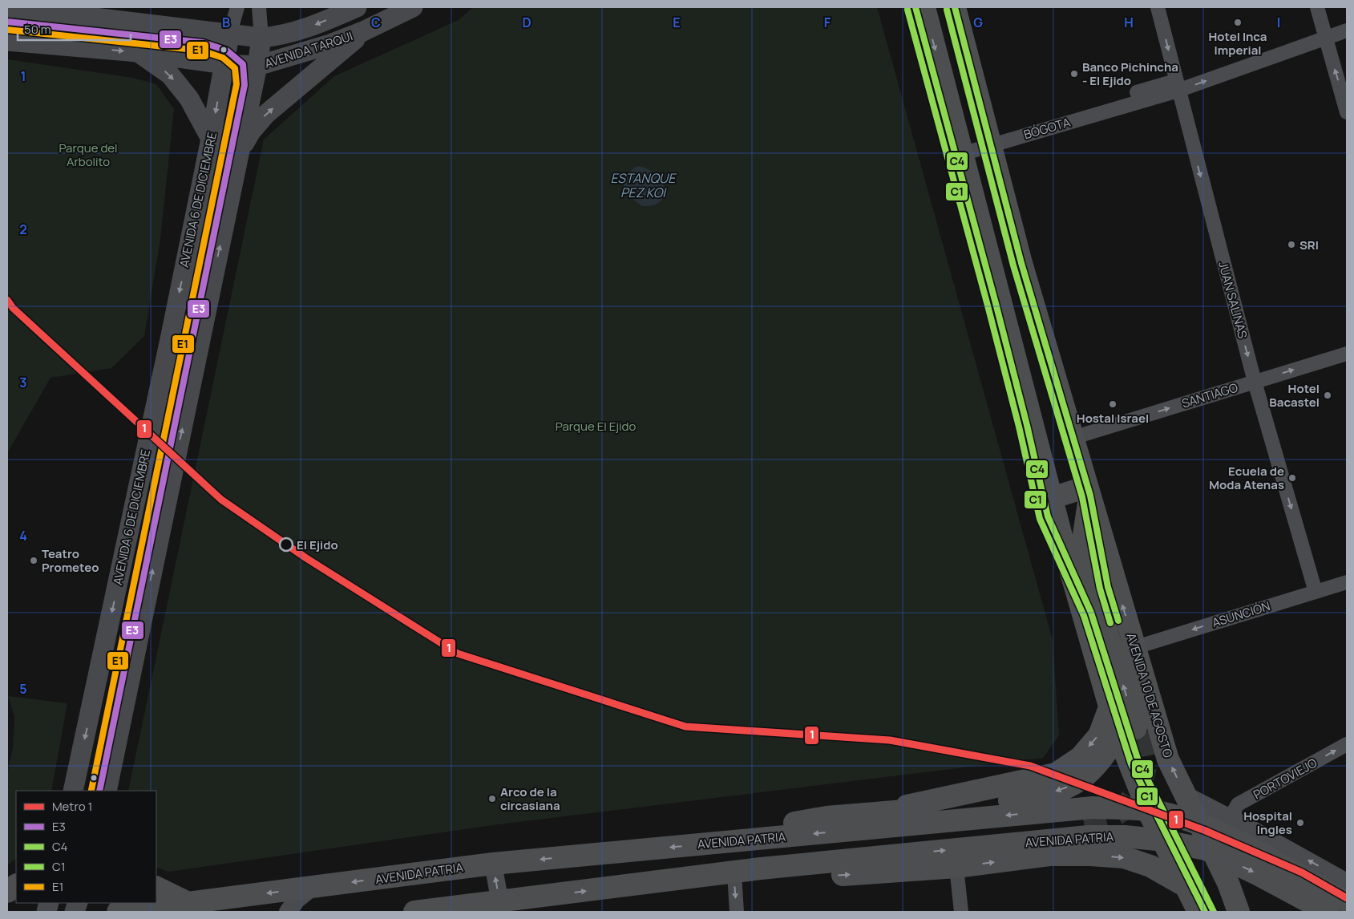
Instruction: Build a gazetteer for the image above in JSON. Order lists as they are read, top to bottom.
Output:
{
  "streets": {
    "main road": [
      "AVENIDA TARQUI",
      "AVENIDA 6 DE DICIEMBRE",
      "AVENIDA 10 DE AGOSTO",
      "AVENIDA PATRIA"
    ],
    "street": [
      "BÓGOTA",
      "JUAN SALINAS",
      "SANTIAGO",
      "ASUNCIÓN",
      "PORTOVIEJO"
    ]
  },
  "crossings": [
    ["AVENIDA TARQUI", "AVENIDA 6 DE DICIEMBRE"],
    ["BÓGOTA", "JUAN SALINAS"],
    ["BÓGOTA", "AVENIDA 10 DE AGOSTO"],
    ["JUAN SALINAS", "SANTIAGO"],
    ["JUAN SALINAS", "ASUNCIÓN"],
    ["SANTIAGO", "AVENIDA 10 DE AGOSTO"],
    ["ASUNCIÓN", "AVENIDA 10 DE AGOSTO"]
  ],
  "one_way": [
    "BÓGOTA",
    "AVENIDA 6 DE DICIEMBRE",
    "JUAN SALINAS",
    "SANTIAGO",
    "ASUNCIÓN",
    "PORTOVIEJO"
  ],
  "water": ["ESTANQUE PEZ KOI"],
  "parks": ["Parque del Arbolito", "Parque El Ejido"],
  "places": [
    "Hotel Inca Imperial",
    "Banco Pichincha - El Ejido",
    "SRI",
    "Hotel Bacastel",
    "Hostal Israel",
    "Ecuela de Moda Atenas",
    "El Ejido",
    "Teatro Prometeo",
    "Arco de la circasiana",
    "Hospital Ingles"
  ],
  "lines": [
    "transit line C4",
    "transit line C1",
    "transit line E3",
    "transit line E1",
    "metro line 1"
  ],
  "legend": [
    "Metro 1",
    "E3",
    "C4",
    "C1",
    "E1"
  ],
  "scale_bar": "50 m",
  "grid": {
    "columns": [
      "B",
      "C",
      "D",
      "E",
      "F",
      "G",
      "H",
      "I"
    ],
    "rows": [
      "1",
      "2",
      "3",
      "4",
      "5"
    ]
  }
}
